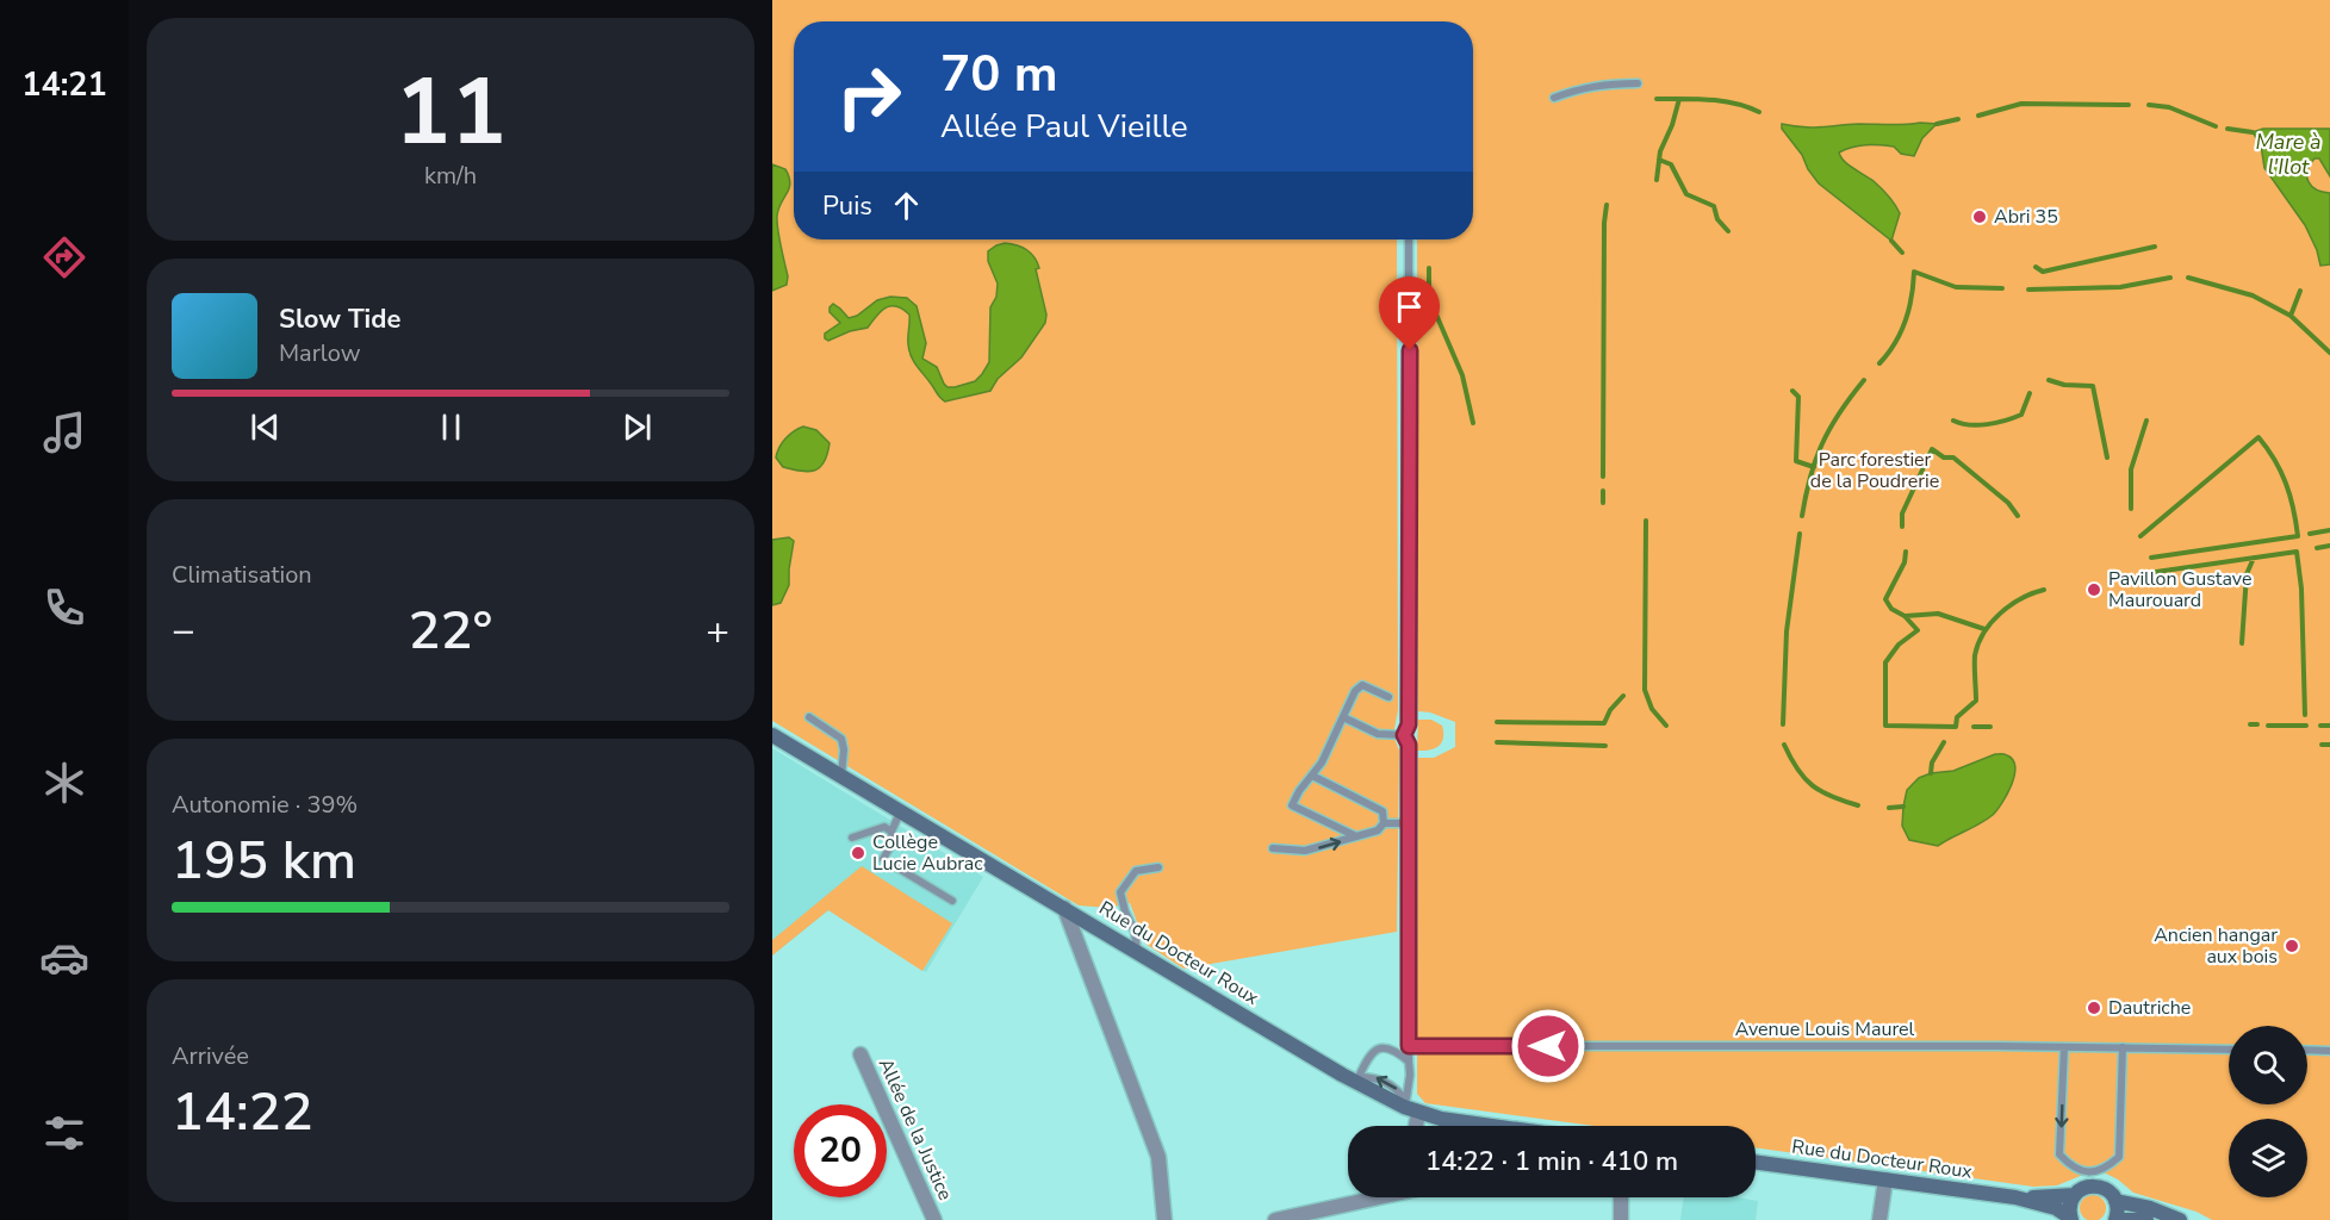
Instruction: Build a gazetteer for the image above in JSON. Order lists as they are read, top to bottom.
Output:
{
  "streets": {
    "main road": ["Rue du Docteur Roux"],
    "street": ["Allée de la Justice"],
    "lane": ["Avenue Louis Maurel"]
  },
  "water": ["Mare à l'Ilot"],
  "parks": ["Parc forestier de la Poudrerie"],
  "places": [
    "Abri 35",
    "Pavillon Gustave Maurouard",
    "Collège Lucie Aubrac",
    "Ancien hangar aux bois",
    "Dautriche"
  ],
  "page": {
    "tabs": "14:21",
    "tile": [
      ["11", "km/h"],
      "Climatisation",
      ["Autonomie · 39%", "195 km"],
      ["Arrivée", "14:22"]
    ],
    "turn": ["70 m", "Allée Paul Vieille"],
    "then": "Puis",
    "song": ["Slow Tide", "Marlow"],
    "heat": ["−", "22°", "+"],
    "limit": "20",
    "trip": "14:22 · 1 min · 410 m"
  }
}
